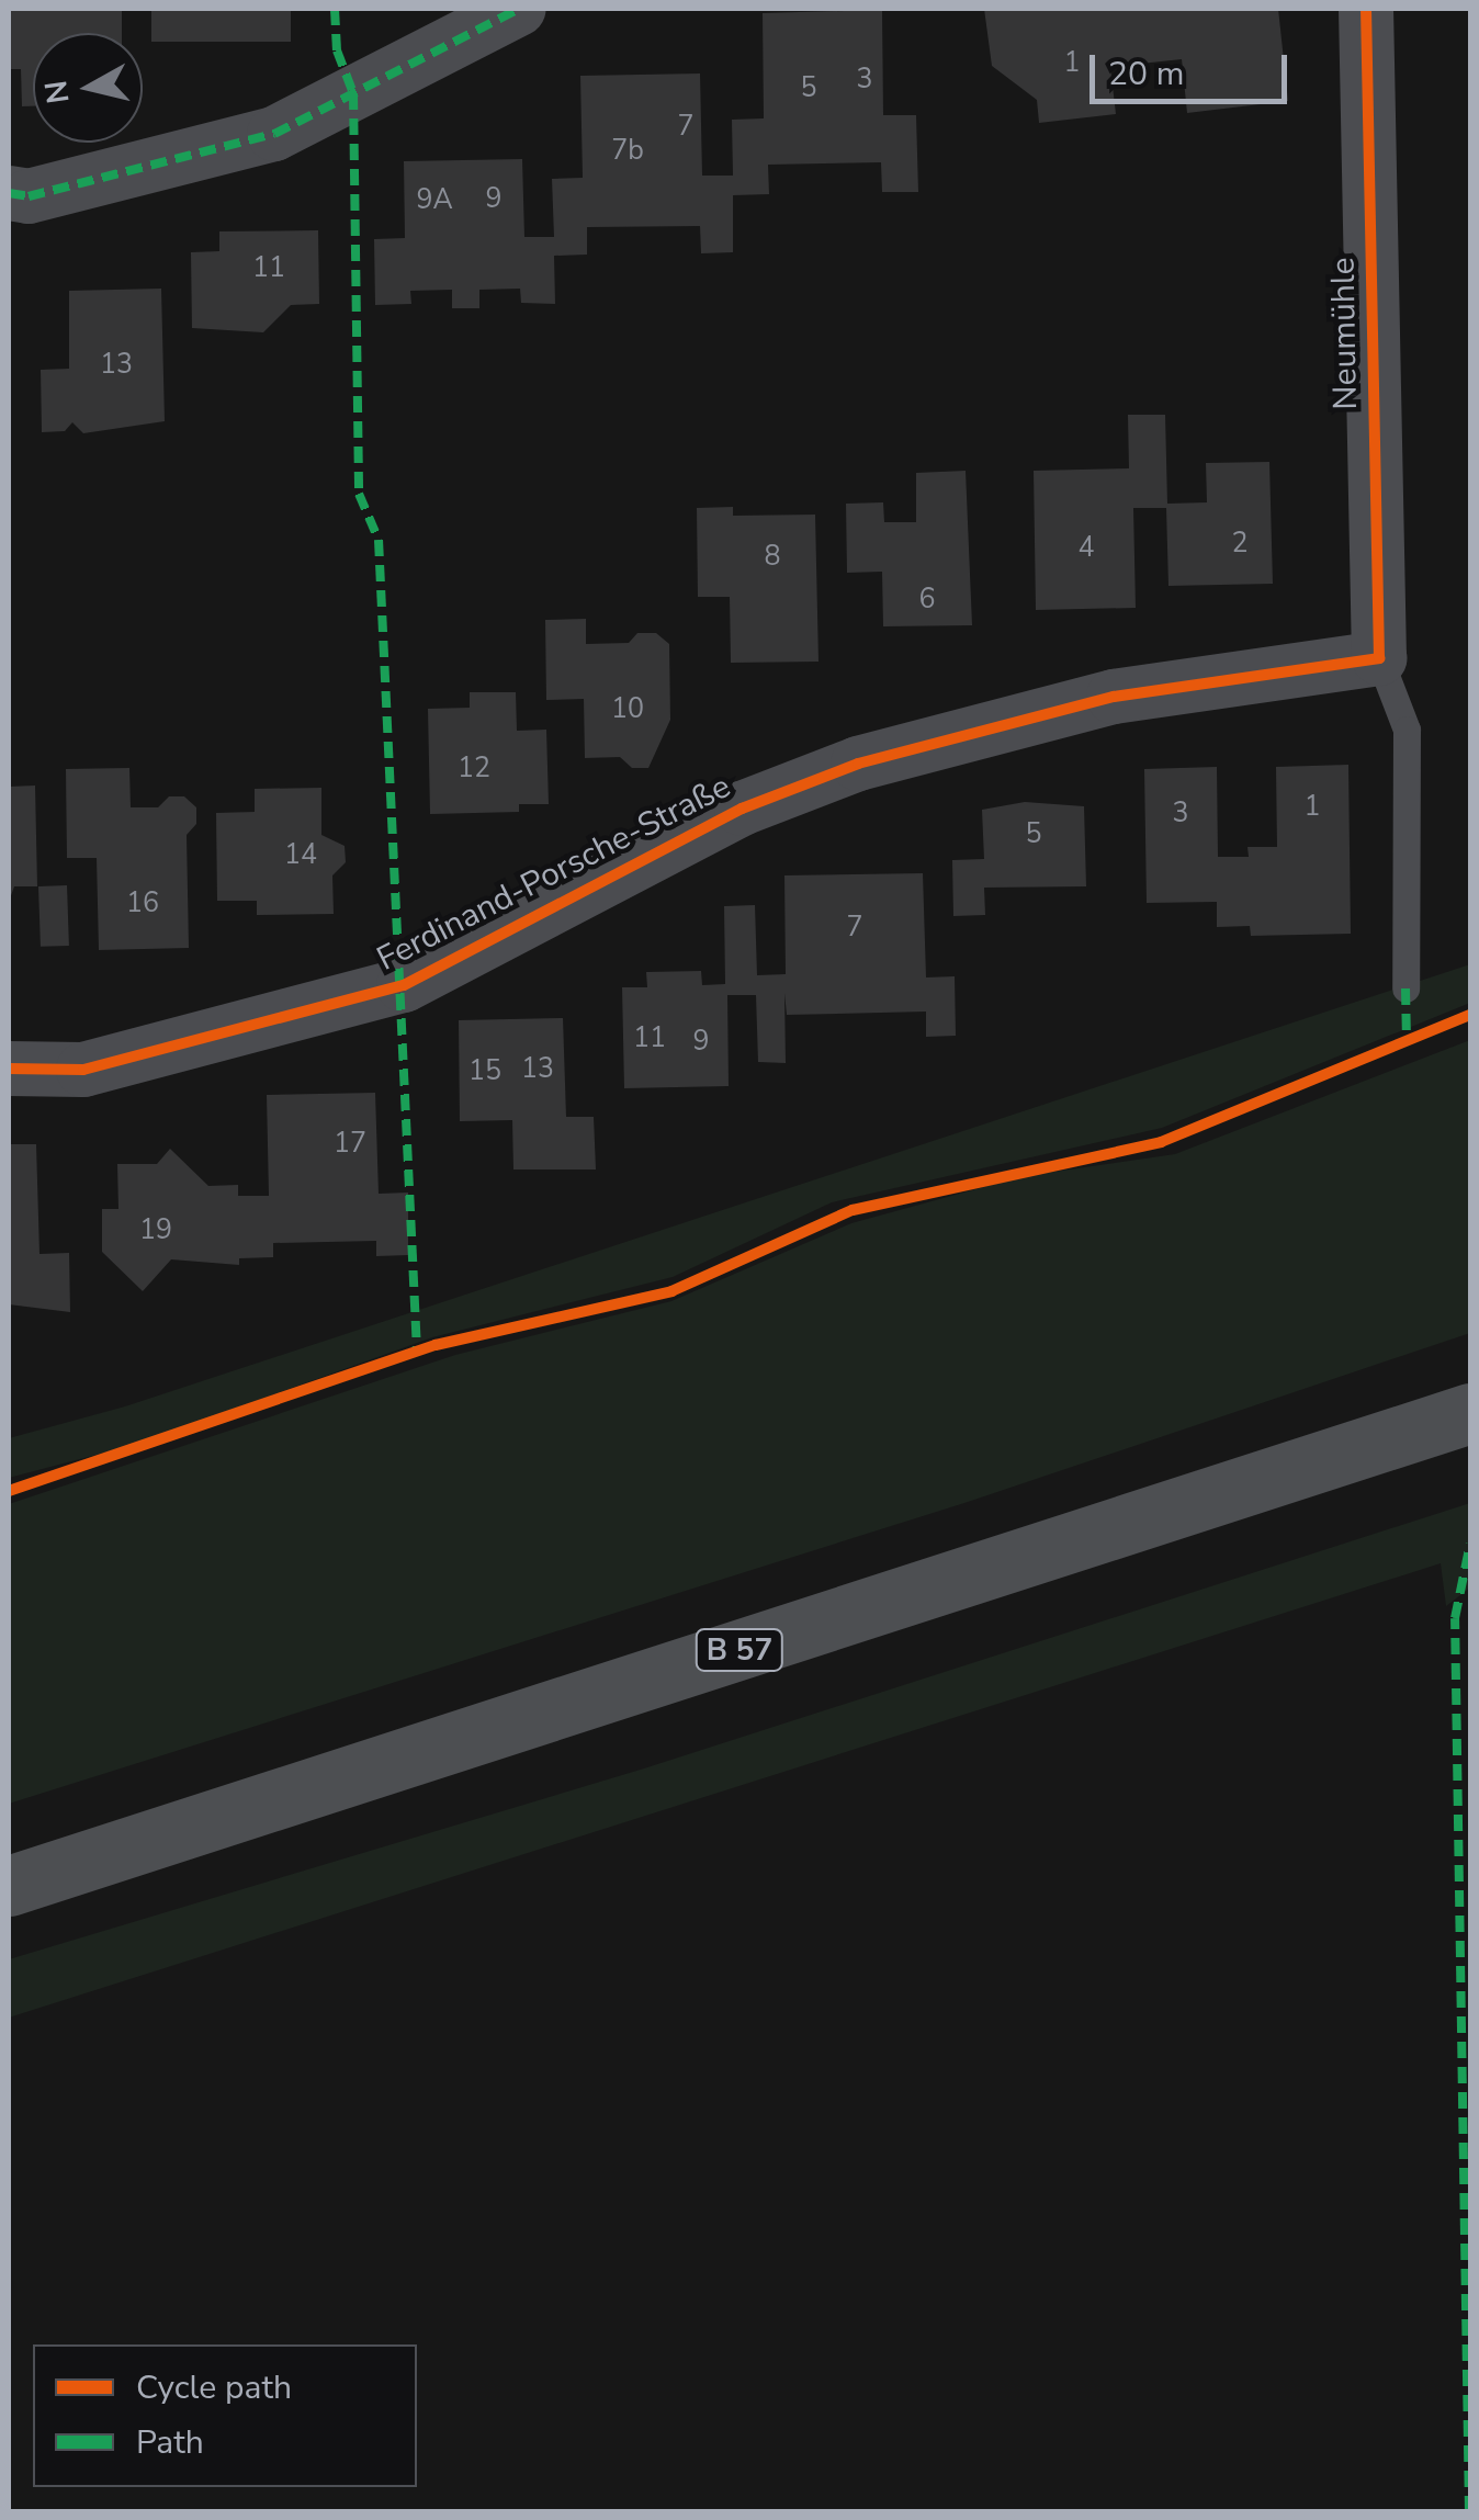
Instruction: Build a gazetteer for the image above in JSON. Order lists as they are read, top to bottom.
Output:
{
  "streets": {
    "main road": ["B 57"],
    "street": ["Neumühle", "Ferdinand-Porsche-Straße"]
  },
  "crossings": [
    ["Neumühle", "Ferdinand-Porsche-Straße"]
  ],
  "house_numbers": [
    "1",
    "3",
    "5",
    "7",
    "7b",
    "9",
    "9A",
    "11",
    "13",
    "2",
    "4",
    "8",
    "6",
    "10",
    "12",
    "1",
    "3",
    "5",
    "14",
    "16",
    "7",
    "11",
    "9",
    "13",
    "15",
    "17",
    "19"
  ],
  "legend": ["Cycle path", "Path"],
  "scale_bar": "20 m",
  "north": "left"
}
